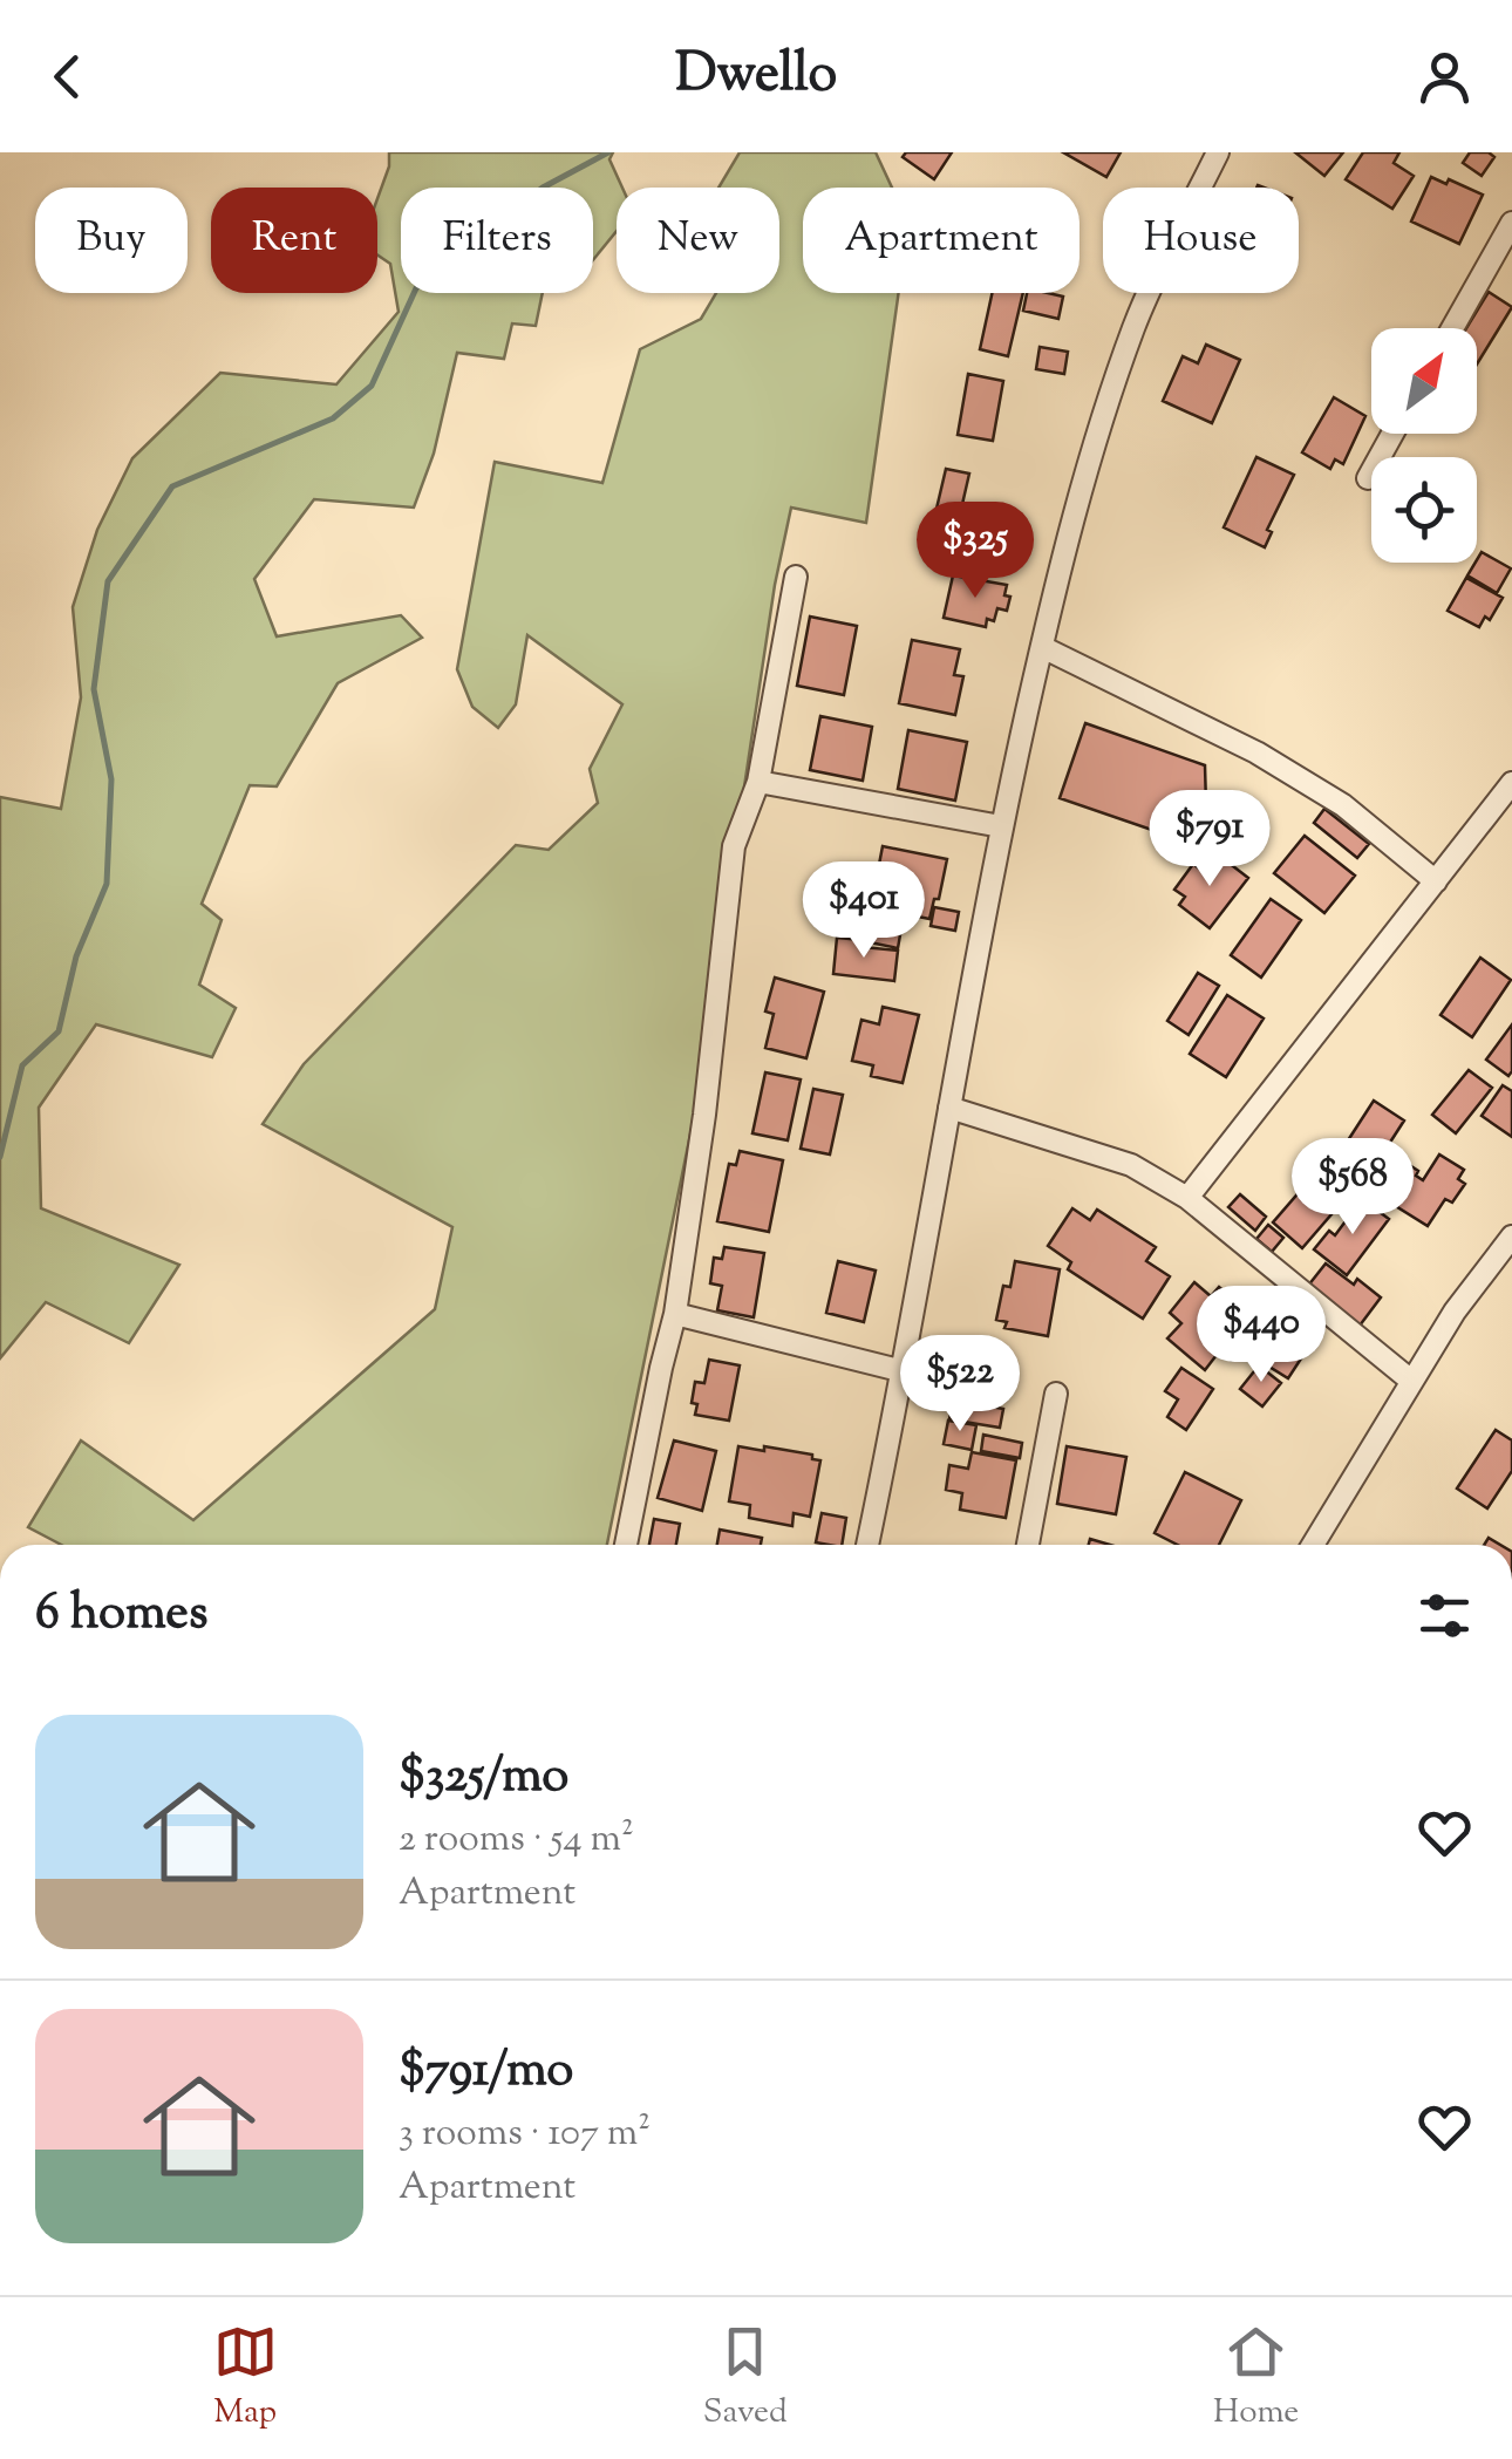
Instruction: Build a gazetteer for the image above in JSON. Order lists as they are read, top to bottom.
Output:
{
  "north": "top right",
  "page": {
    "header": "Dwello",
    "chip": [
      "Buy",
      "Rent",
      "Filters",
      "New",
      "Apartment",
      "House"
    ],
    "price": [
      "$325",
      "$791",
      "$401",
      "$568",
      "$440",
      "$522"
    ],
    "heading": "6 homes",
    "list": [
      {
        "name": "$325/mo",
        "note": "2 rooms · 54 m² · Apartment"
      },
      {
        "name": "$791/mo",
        "note": "3 rooms · 107 m² · Apartment"
      }
    ],
    "tabs": ["Map", "Saved", "Home"]
  }
}
